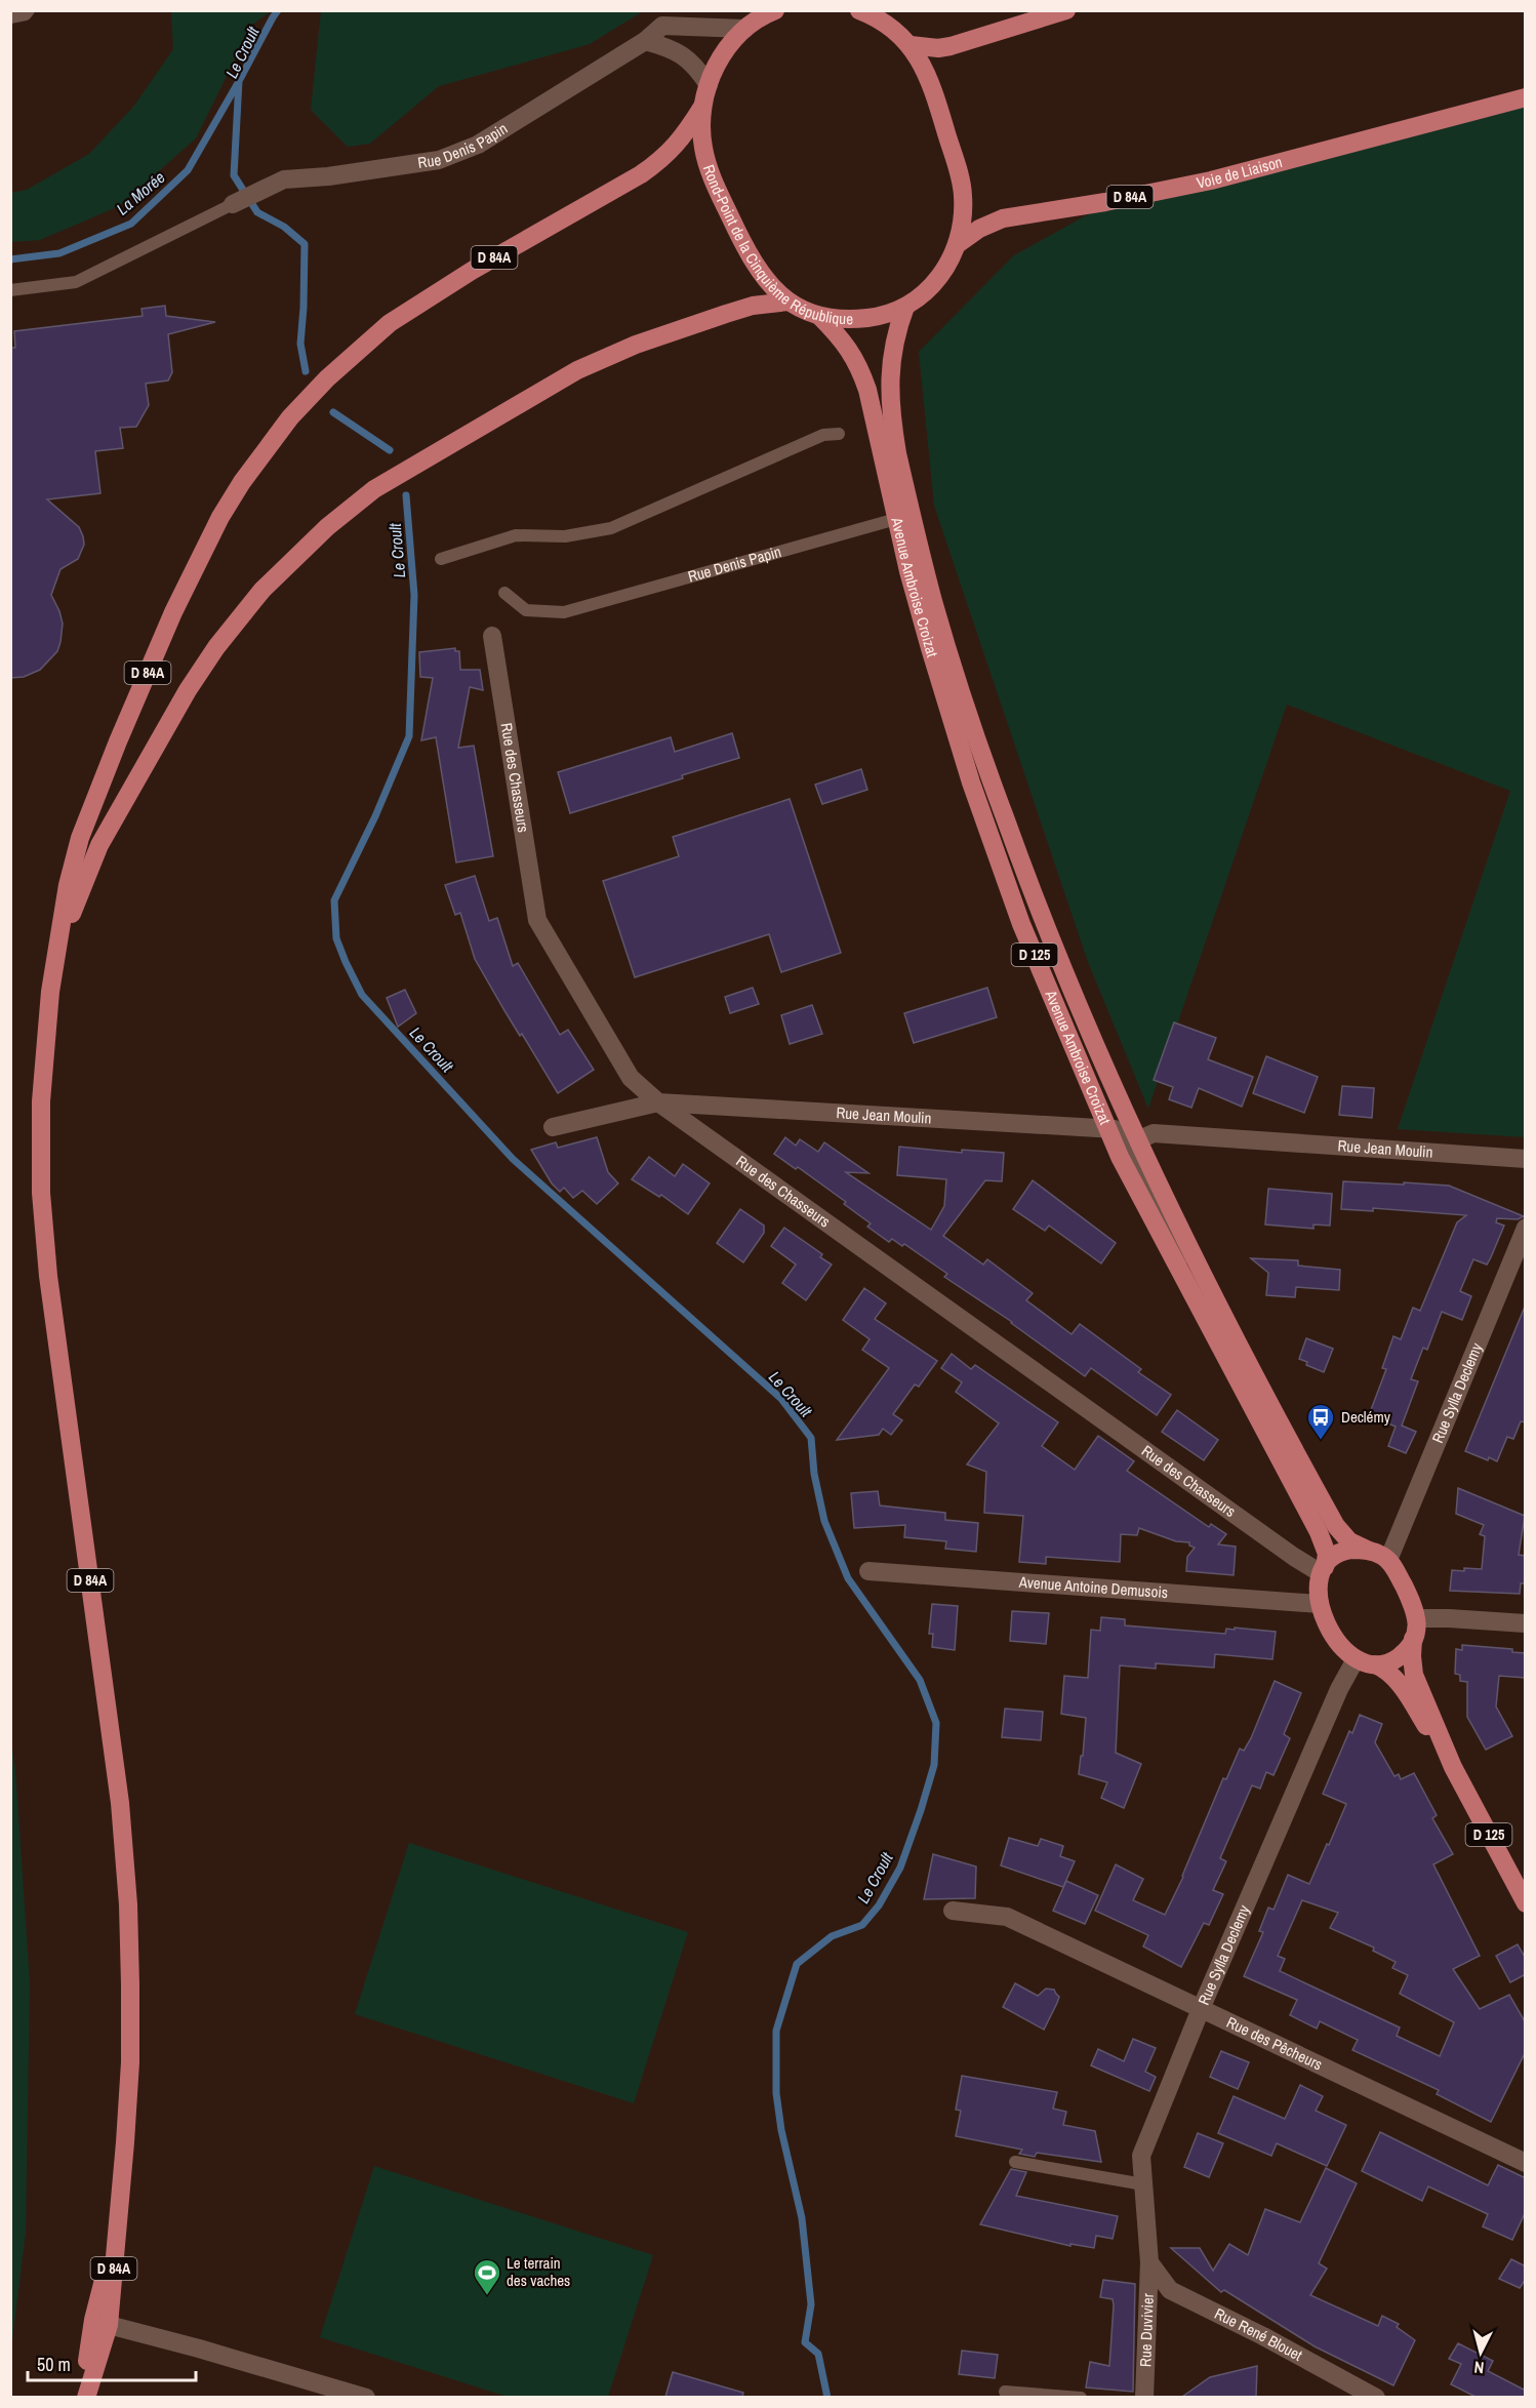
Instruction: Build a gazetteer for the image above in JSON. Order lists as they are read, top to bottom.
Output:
{
  "streets": {
    "main road": [
      "Voie de Liaison",
      "D 84A",
      "Rond-Point de la Cinquième République",
      "Avenue Ambroise Croizat",
      "D 125"
    ],
    "street": [
      "Rue Denis Papin",
      "Rue des Chasseurs",
      "Rue Jean Moulin",
      "Rue Sylla Declemy",
      "Avenue Antoine Demusois",
      "Rue des Pêcheurs",
      "Rue Duvivier",
      "Rue René Blouet"
    ]
  },
  "crossings": [
    ["Rue Denis Papin", "Rond-Point de la Cinquième République"],
    ["Rue Denis Papin", "Avenue Ambroise Croizat"],
    ["Voie de Liaison", "Rond-Point de la Cinquième République"],
    ["D 84A", "Rond-Point de la Cinquième République"],
    ["Rond-Point de la Cinquième République", "Avenue Ambroise Croizat"],
    ["Avenue Ambroise Croizat", "Rue des Chasseurs"],
    ["Avenue Ambroise Croizat", "D 125"],
    ["Avenue Ambroise Croizat", "Rue Jean Moulin"],
    ["Avenue Ambroise Croizat", "Rue Sylla Declemy"],
    ["Avenue Ambroise Croizat", "Avenue Antoine Demusois"],
    ["Rue des Chasseurs", "D 125"],
    ["Rue des Chasseurs", "Rue Jean Moulin"],
    ["Rue des Chasseurs", "Rue Sylla Declemy"],
    ["Rue des Chasseurs", "Avenue Antoine Demusois"],
    ["D 125", "Rue Sylla Declemy"],
    ["D 125", "Avenue Antoine Demusois"],
    ["Rue Sylla Declemy", "Avenue Antoine Demusois"],
    ["Rue Sylla Declemy", "Rue des Pêcheurs"],
    ["Rue Sylla Declemy", "Rue Duvivier"],
    ["Rue Sylla Declemy", "Rue René Blouet"],
    ["Rue Duvivier", "Rue René Blouet"]
  ],
  "water": ["Le Croult", "La Morée"],
  "places": {
    "bus stop": ["Declémy"],
    "sports": ["Le terrain des vaches"]
  },
  "scale_bar": "50 m",
  "north": "bottom"
}
